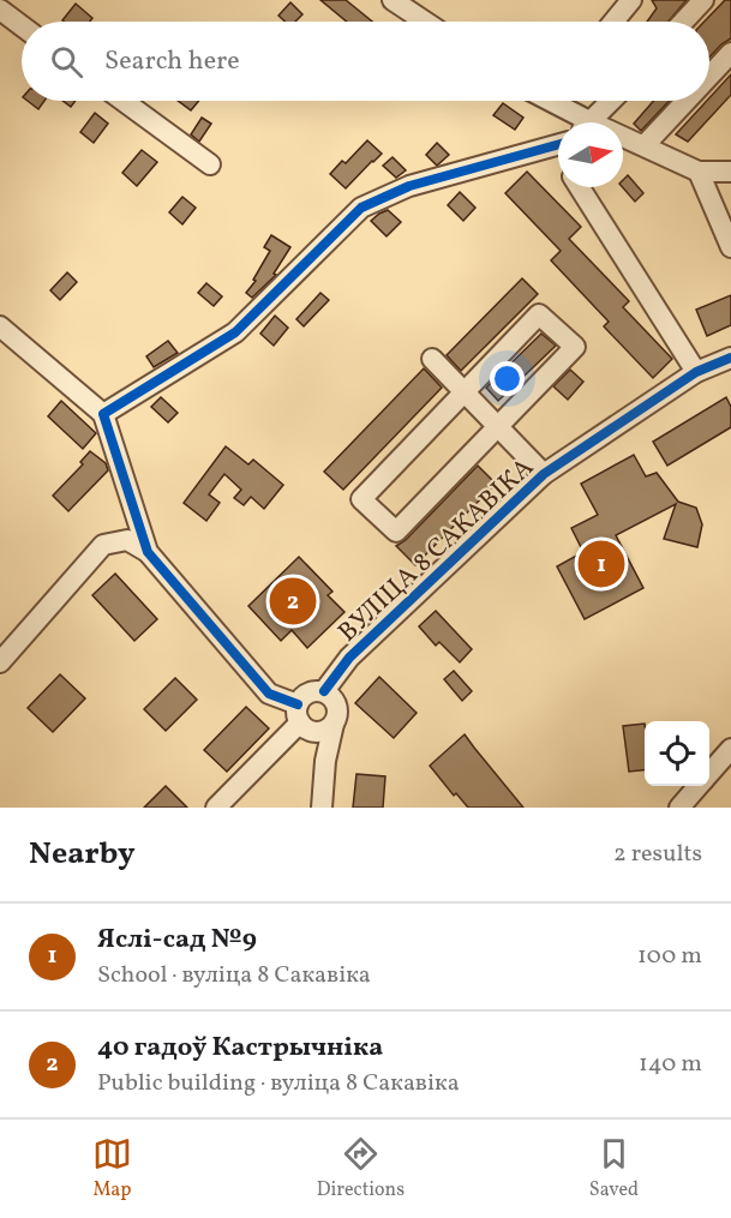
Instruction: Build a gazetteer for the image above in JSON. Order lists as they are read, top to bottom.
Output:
{
  "streets": {
    "street": ["ВУЛІЦА 8 САКАВІКА"]
  },
  "north": "right",
  "page": {
    "search": "Search here",
    "pins": ["1", "2"],
    "heading": ["Nearby", "2 results"],
    "list": [
      {
        "mark": "1",
        "name": "Яслі-сад №9",
        "note": "School · вуліца 8 Сакавіка",
        "value": "100 m"
      },
      {
        "mark": "2",
        "name": "40 гадоў Кастрычніка",
        "note": "Public building · вуліца 8 Сакавіка",
        "value": "140 m"
      }
    ],
    "nav": ["Map", "Directions", "Saved"]
  }
}
